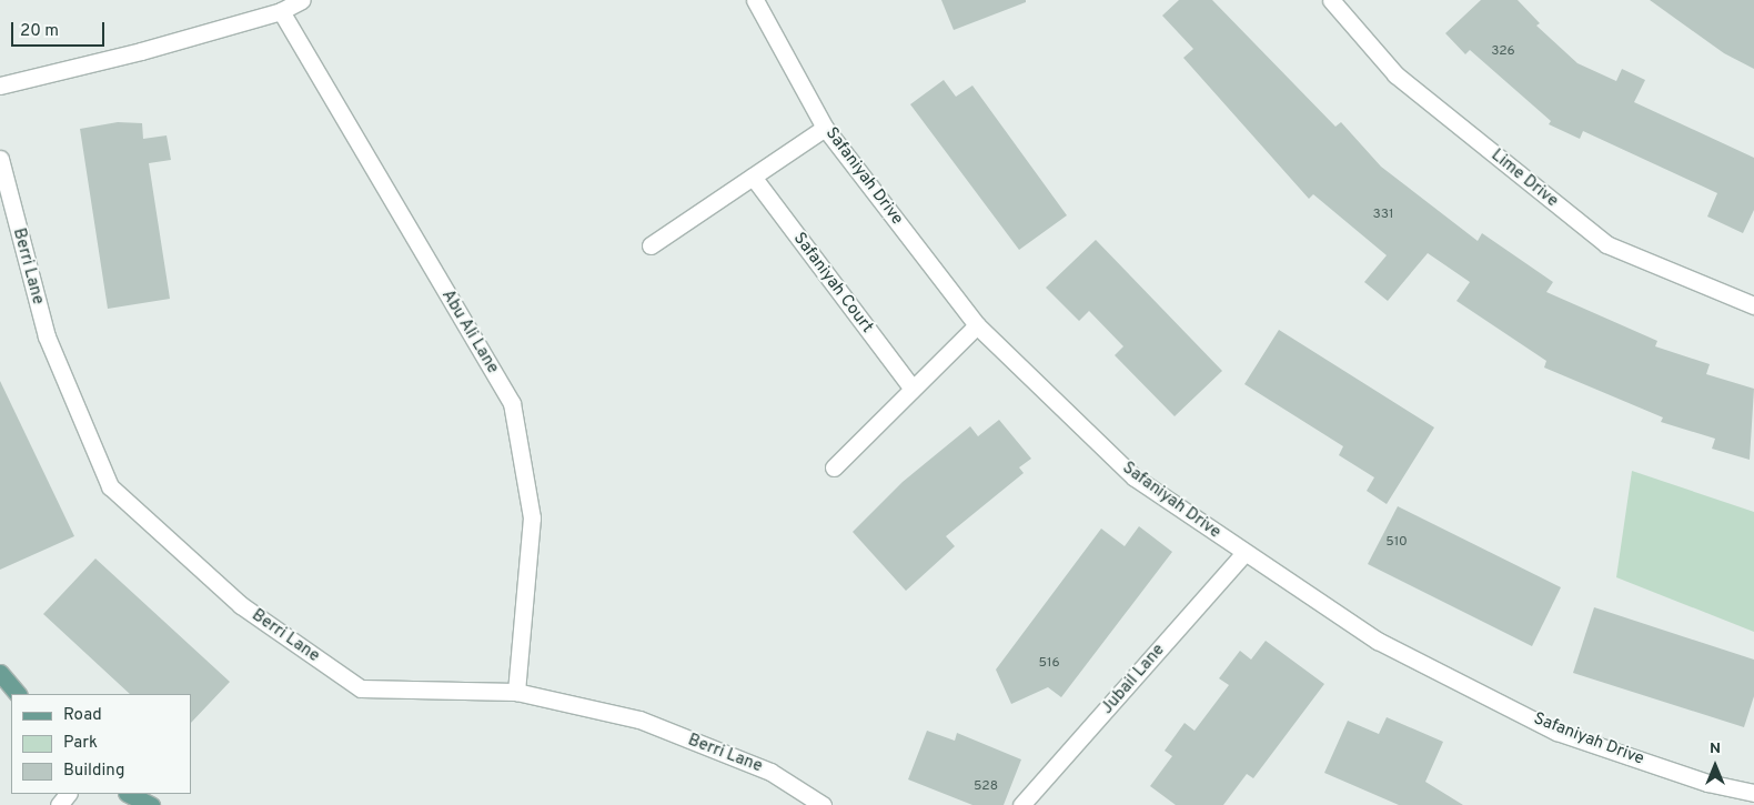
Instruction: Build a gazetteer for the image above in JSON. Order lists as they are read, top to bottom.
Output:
{
  "streets": {
    "street": [
      "Safaniyah Drive",
      "Lime Drive",
      "Berri Lane",
      "Safaniyah Court",
      "Abu Ali Lane",
      "Jubail Lane"
    ]
  },
  "crossings": [
    ["Safaniyah Drive", "Jubail Lane"],
    ["Berri Lane", "Abu Ali Lane"]
  ],
  "house_numbers": [
    "326",
    "331",
    "510",
    "516",
    "528"
  ],
  "legend": ["Road", "Park", "Building"],
  "scale_bar": "20 m",
  "north": "top"
}
